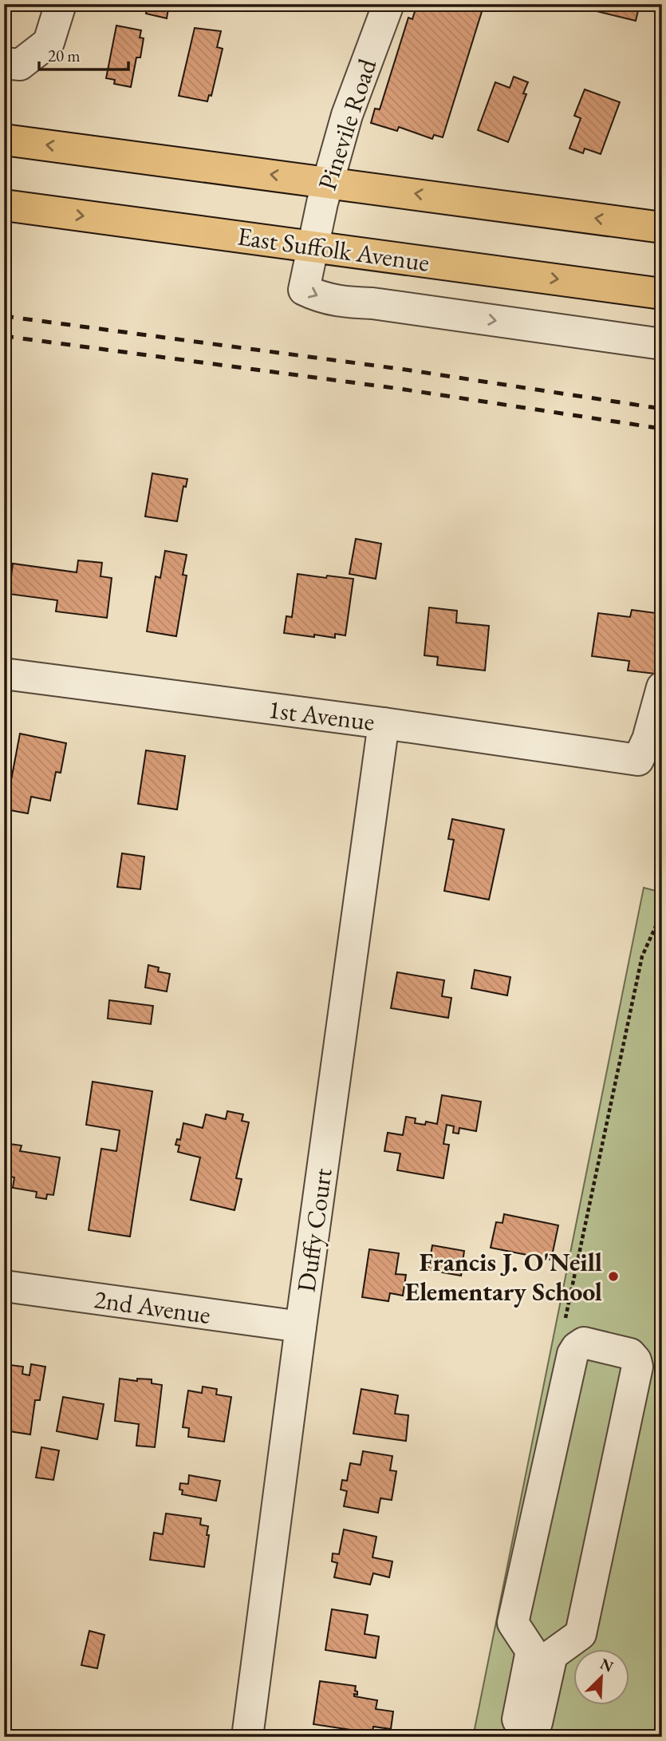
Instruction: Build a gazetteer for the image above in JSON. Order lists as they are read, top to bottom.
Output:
{
  "streets": {
    "main road": ["East Suffolk Avenue"],
    "street": [
      "Pinevile Road",
      "1st Avenue",
      "Duffy Court",
      "2nd Avenue"
    ]
  },
  "crossings": [
    ["Pinevile Road", "East Suffolk Avenue"],
    ["1st Avenue", "Duffy Court"],
    ["Duffy Court", "2nd Avenue"]
  ],
  "one_way": ["Pinevile Road"],
  "places": ["Francis J. O'Neill Elementary School"],
  "scale_bar": "20 m",
  "north": "top right"
}
